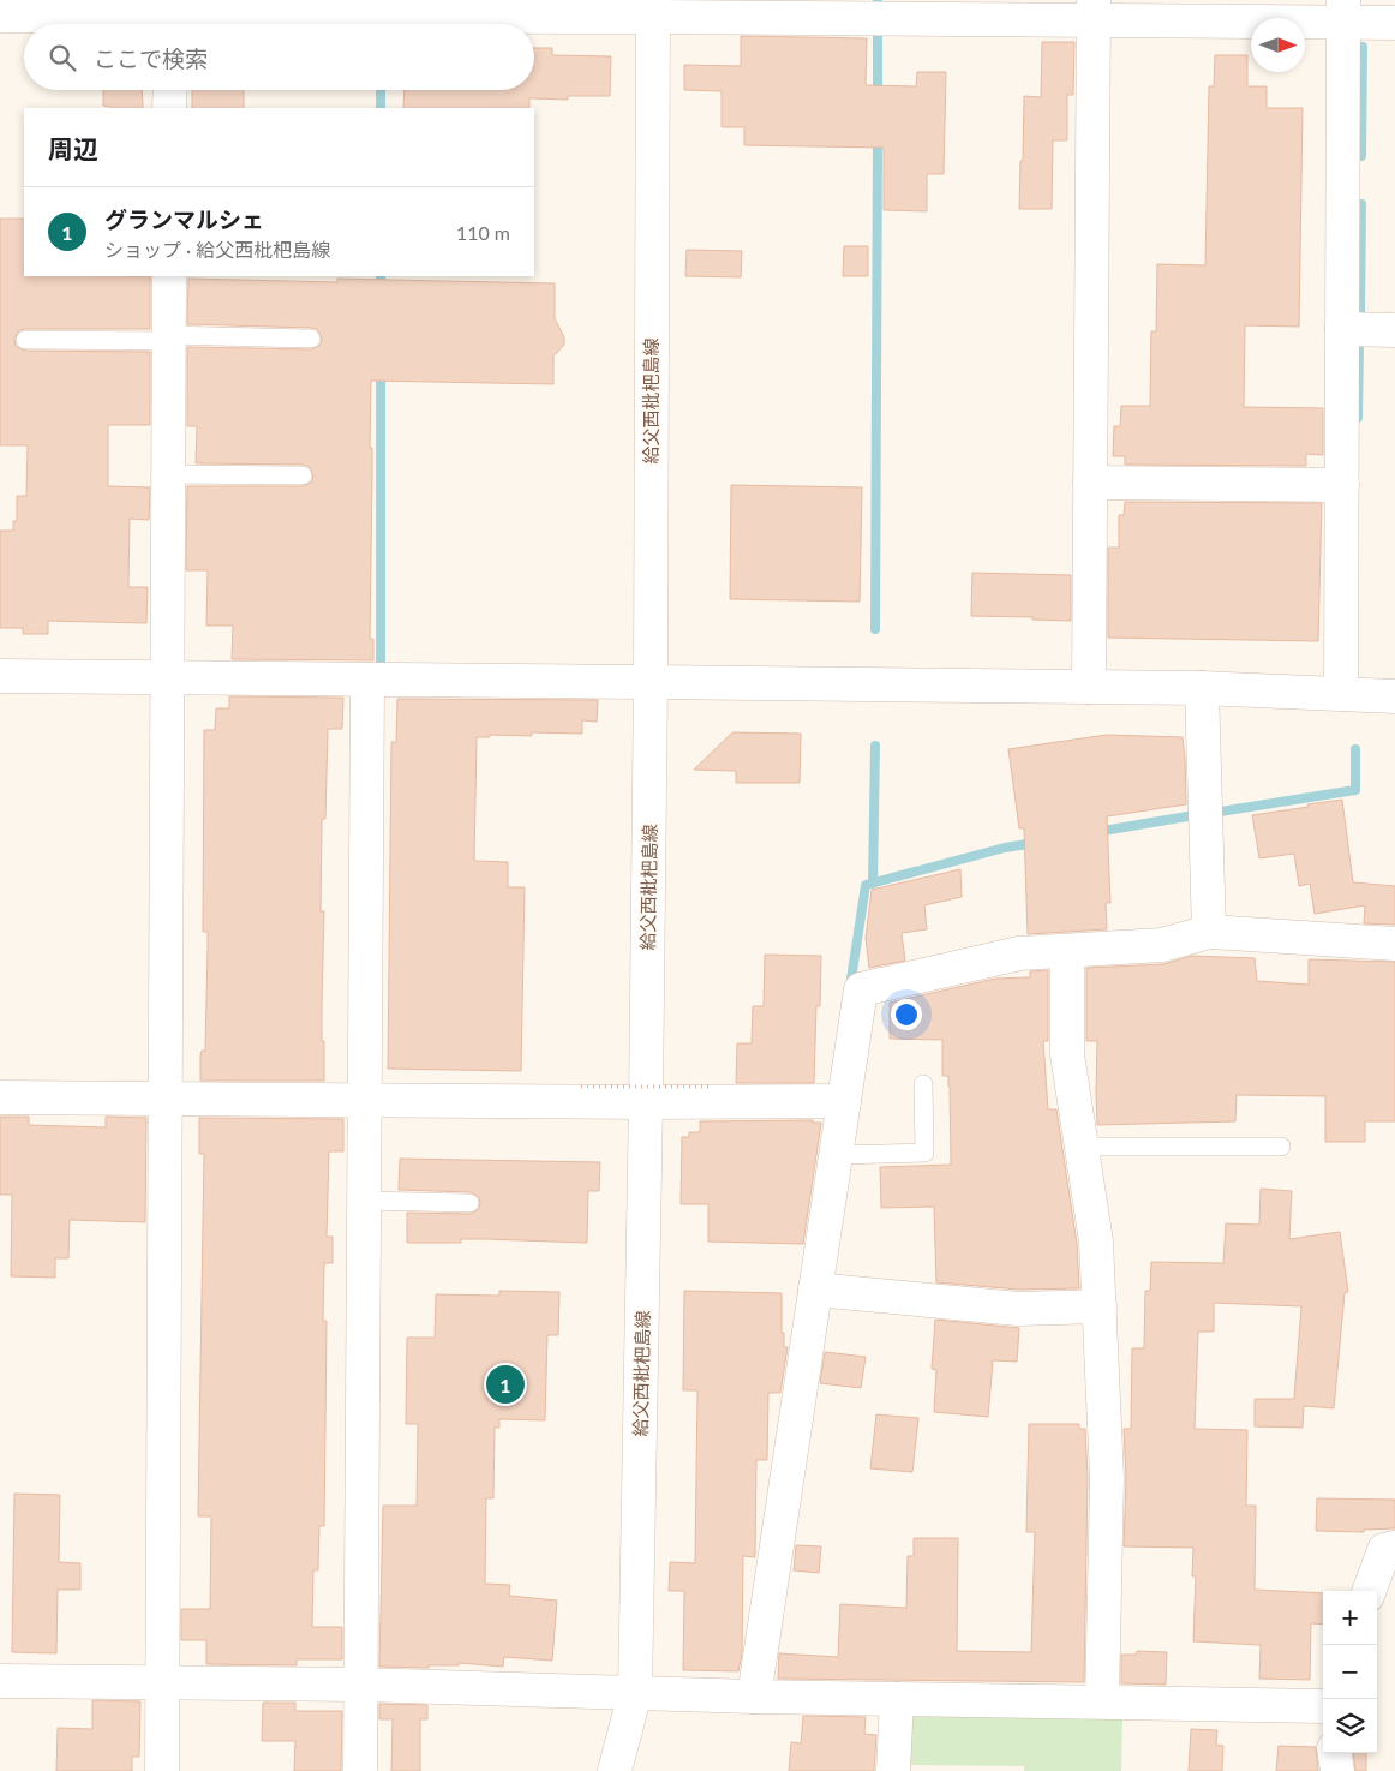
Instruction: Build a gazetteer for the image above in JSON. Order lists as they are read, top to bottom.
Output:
{
  "streets": {
    "street": ["給父西枇杷島線"]
  },
  "north": "right",
  "page": {
    "search": "ここで検索",
    "heading": "周辺",
    "list": [
      {
        "mark": "1",
        "name": "グランマルシェ",
        "note": "ショップ · 給父西枇杷島線",
        "value": "110 m"
      }
    ],
    "pins": "1",
    "map_buttons": ["+", "−"]
  }
}
